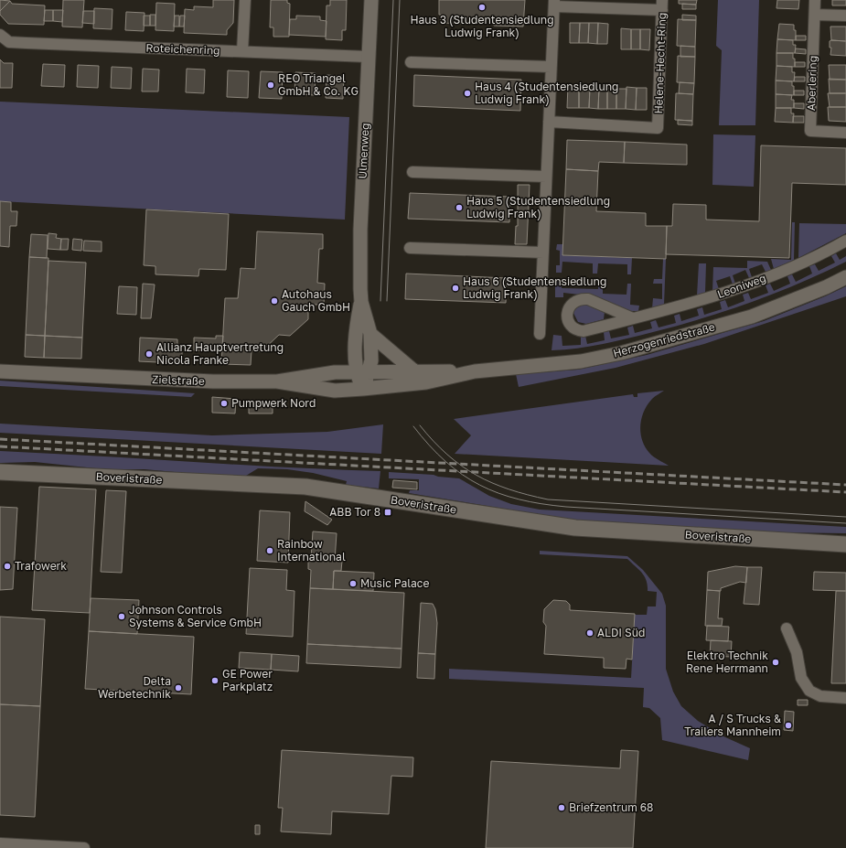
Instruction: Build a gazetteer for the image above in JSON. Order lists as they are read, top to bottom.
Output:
{
  "streets": {
    "main road": ["Boveristraße"],
    "street": [
      "Roteichenring",
      "Helene-Hecht-Ring",
      "Aberlering",
      "Ulmenweg",
      "Leoniweg",
      "Herzogenriedstraße",
      "Zielstraße"
    ]
  },
  "crossings": [
    ["Roteichenring", "Ulmenweg"],
    ["Ulmenweg", "Herzogenriedstraße"],
    ["Ulmenweg", "Zielstraße"],
    ["Herzogenriedstraße", "Zielstraße"]
  ],
  "places": {
    "other": [
      "Haus 3 (Studentensiedlung Ludwig Frank)",
      "REO Triangel GmbH & Co. KG",
      "Haus 4 (Studentensiedlung Ludwig Frank)",
      "Haus 5 (Studentensiedlung Ludwig Frank)",
      "Haus 6 (Studentensiedlung Ludwig Frank)",
      "Autohaus Gauch GmbH",
      "Allianz Hauptvertretung Nicola Franke",
      "Pumpwerk Nord",
      "Rainbow International",
      "Trafowerk",
      "Music Palace",
      "Johnson Controls Systems & Service GmbH",
      "ALDI Süd",
      "Elektro Technik Rene Herrmann",
      "GE Power Parkplatz",
      "Delta Werbetechnik",
      "A / S Trucks & Trailers Mannheim",
      "Briefzentrum 68"
    ],
    "transit": ["ABB Tor 8"]
  }
}
